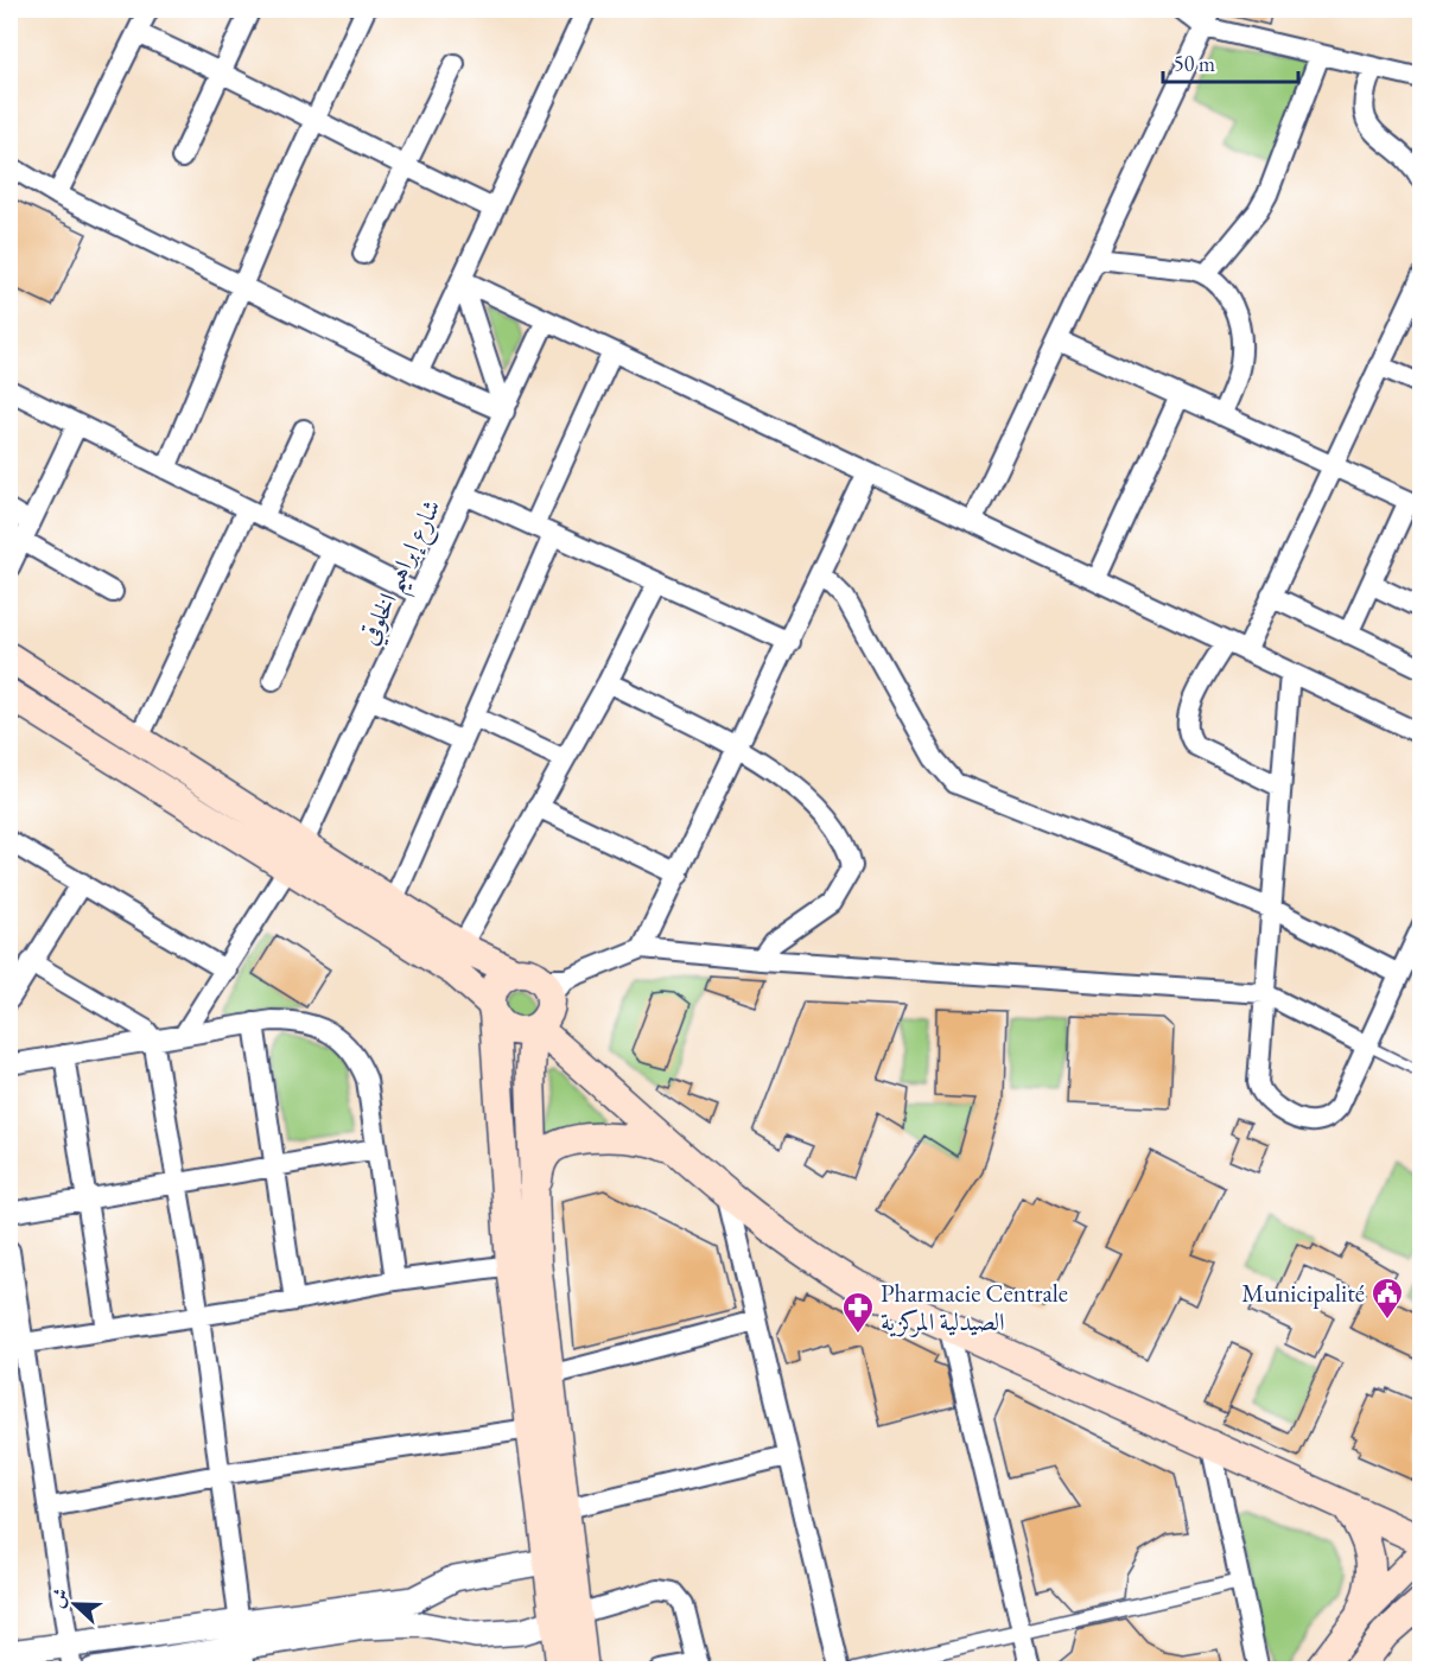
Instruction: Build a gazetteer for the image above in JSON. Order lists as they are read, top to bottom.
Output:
{
  "streets": {
    "street": ["شارع إبراهيم الخلوقي"]
  },
  "places": {
    "public building": ["Municipalité"],
    "pharmacy": ["Pharmacie Centrale الصيدلية المركزية"]
  },
  "scale_bar": "50 m",
  "north": "left"
}
